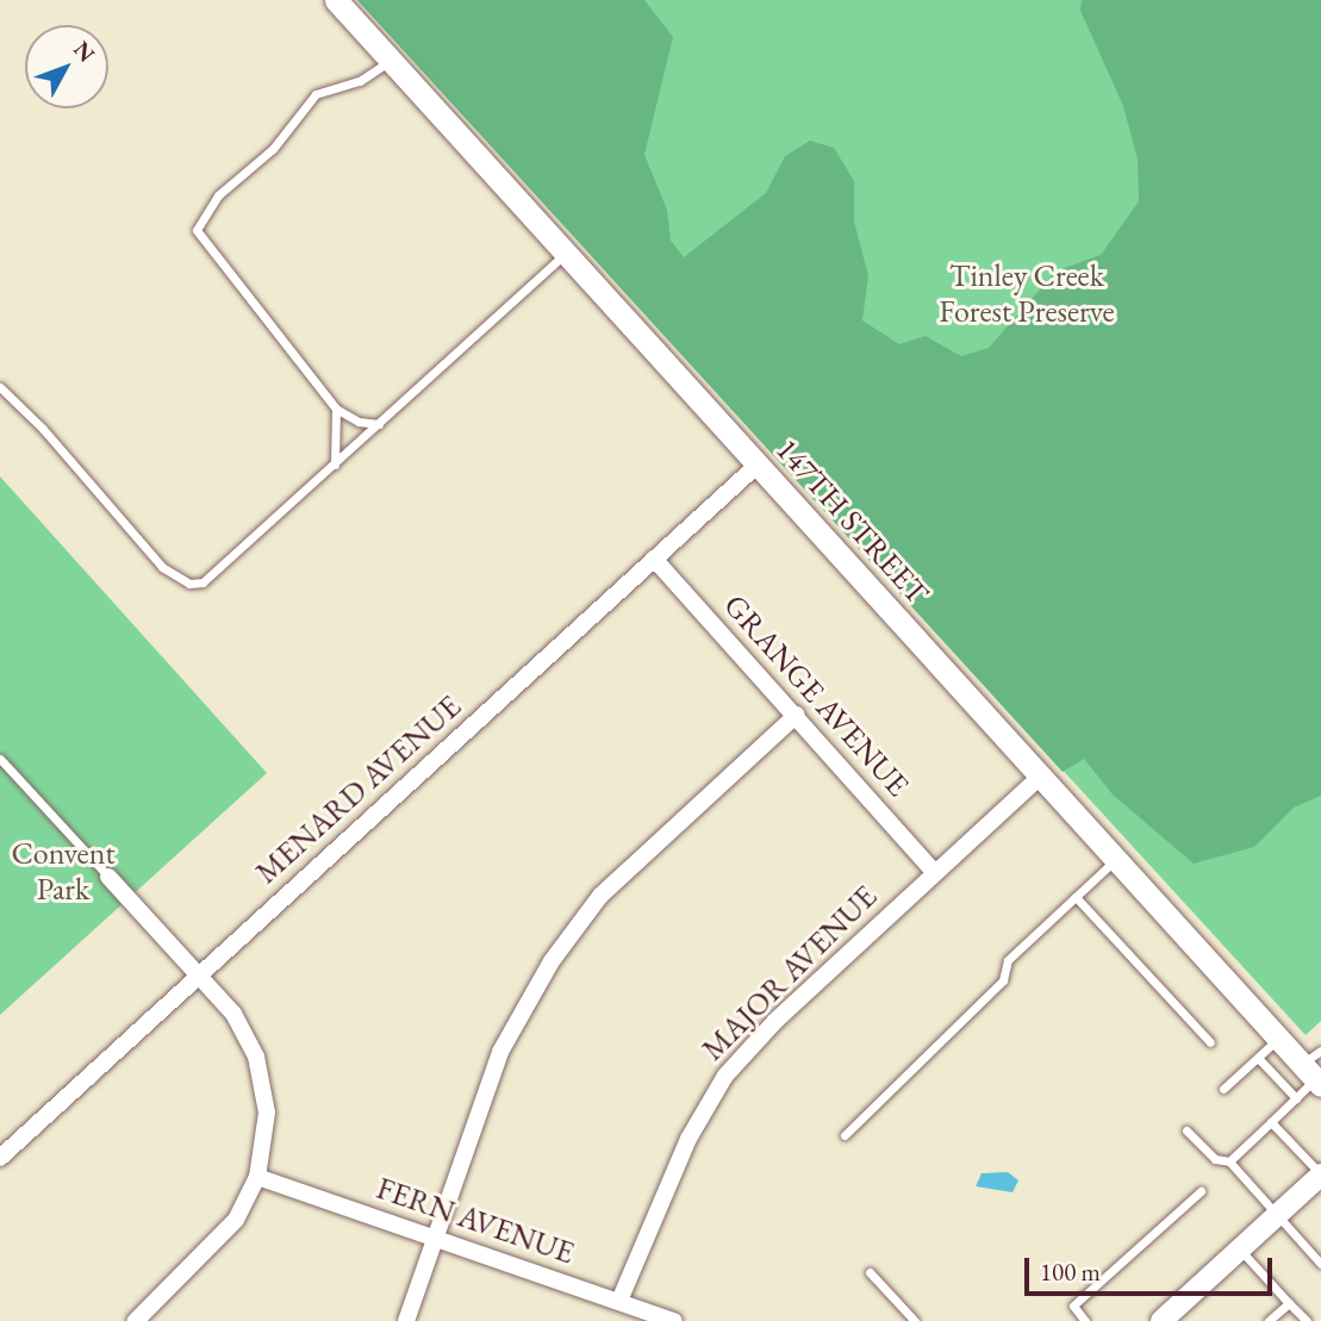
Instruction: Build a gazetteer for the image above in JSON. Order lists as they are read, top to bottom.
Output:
{
  "streets": {
    "main road": ["147TH STREET"],
    "street": [
      "GRANGE AVENUE",
      "MENARD AVENUE",
      "MAJOR AVENUE",
      "FERN AVENUE"
    ]
  },
  "crossings": [
    ["147TH STREET", "MENARD AVENUE"],
    ["147TH STREET", "MAJOR AVENUE"],
    ["GRANGE AVENUE", "MENARD AVENUE"],
    ["GRANGE AVENUE", "MAJOR AVENUE"],
    ["MAJOR AVENUE", "FERN AVENUE"]
  ],
  "parks": ["Tinley Creek Forest Preserve", "Convent Park"],
  "scale_bar": "100 m",
  "north": "top right"
}
